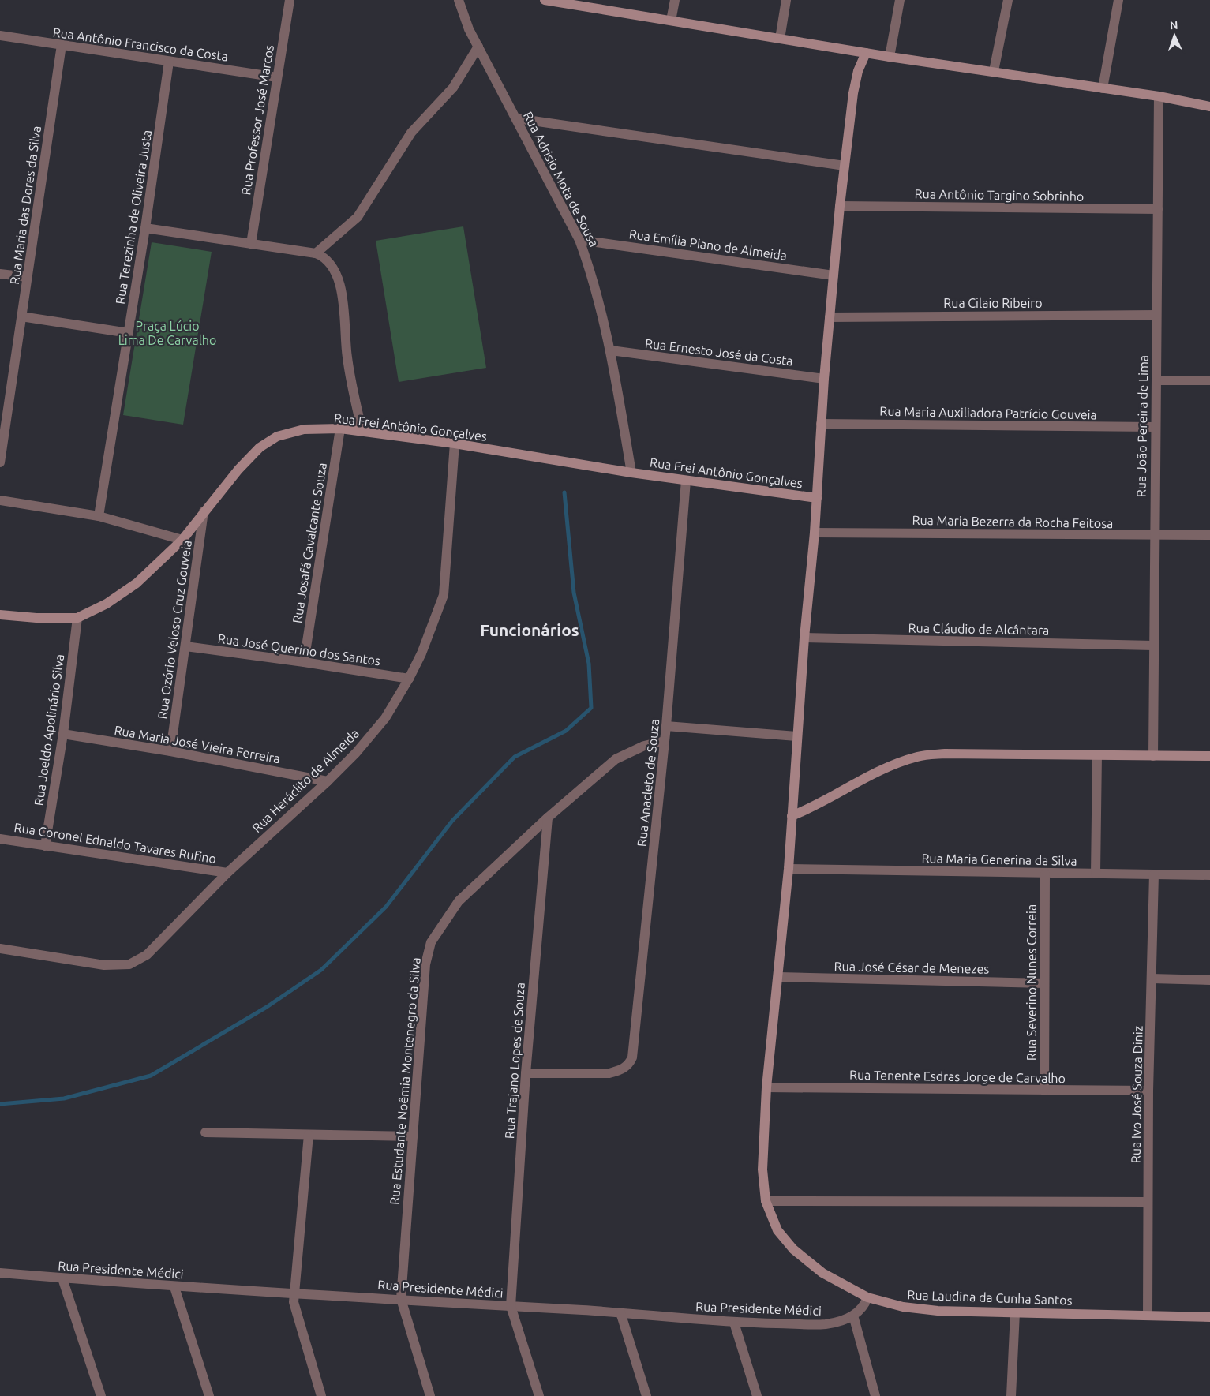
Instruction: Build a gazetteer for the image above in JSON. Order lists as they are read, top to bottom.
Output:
{
  "streets": {
    "street": [
      "Rua Antônio Francisco da Costa",
      "Rua Professor José Marcos",
      "Rua Adrisio Mota de Sousa",
      "Rua Antônio Targino Sobrinho",
      "Rua Maria das Dores da Silva",
      "Rua Terezinha de Oliveira Justa",
      "Rua Emília Piano de Almeida",
      "Rua Cilaio Ribeiro",
      "Rua Ernesto José da Costa",
      "Rua Maria Auxiliadora Patrício Gouveia",
      "Rua João Pereira de Lima",
      "Rua Frei Antônio Gonçalves",
      "Rua Maria Bezerra da Rocha Feitosa",
      "Rua Josafá Cavalcante Souza",
      "Rua Cláudio de Alcântara",
      "Rua Ozório Veloso Cruz Gouveia",
      "Rua José Querino dos Santos",
      "Rua Joeldo Apolinário Silva",
      "Rua Maria José Vieira Ferreira",
      "Rua Heráclito de Almeida",
      "Rua Anacleto de Souza",
      "Rua Coronel Ednaldo Tavares Rufino",
      "Rua Maria Generina da Silva",
      "Rua José César de Menezes",
      "Rua Severino Nunes Correia",
      "Rua Trajano Lopes de Souza",
      "Rua Tenente Esdras Jorge de Carvalho",
      "Rua Estudante Noêmia Montenegro da Silva",
      "Rua Ivo José Souza Diniz",
      "Rua Presidente Médici",
      "Rua Laudina da Cunha Santos"
    ]
  },
  "crossings": [
    ["Rua Antônio Francisco da Costa", "Rua Professor José Marcos"],
    ["Rua Antônio Francisco da Costa", "Rua Maria das Dores da Silva"],
    ["Rua Antônio Francisco da Costa", "Rua Terezinha de Oliveira Justa"],
    ["Rua Adrisio Mota de Sousa", "Rua Emília Piano de Almeida"],
    ["Rua Adrisio Mota de Sousa", "Rua Ernesto José da Costa"],
    ["Rua Adrisio Mota de Sousa", "Rua Frei Antônio Gonçalves"],
    ["Rua Antônio Targino Sobrinho", "Rua João Pereira de Lima"],
    ["Rua Antônio Targino Sobrinho", "Rua Laudina da Cunha Santos"],
    ["Rua Emília Piano de Almeida", "Rua Laudina da Cunha Santos"],
    ["Rua Cilaio Ribeiro", "Rua João Pereira de Lima"],
    ["Rua Cilaio Ribeiro", "Rua Laudina da Cunha Santos"],
    ["Rua Ernesto José da Costa", "Rua Laudina da Cunha Santos"],
    ["Rua Maria Auxiliadora Patrício Gouveia", "Rua João Pereira de Lima"],
    ["Rua Maria Auxiliadora Patrício Gouveia", "Rua Laudina da Cunha Santos"],
    ["Rua João Pereira de Lima", "Rua Maria Bezerra da Rocha Feitosa"],
    ["Rua João Pereira de Lima", "Rua Cláudio de Alcântara"],
    ["Rua Frei Antônio Gonçalves", "Rua Josafá Cavalcante Souza"],
    ["Rua Frei Antônio Gonçalves", "Rua Ozório Veloso Cruz Gouveia"],
    ["Rua Frei Antônio Gonçalves", "Rua Joeldo Apolinário Silva"],
    ["Rua Frei Antônio Gonçalves", "Rua Heráclito de Almeida"],
    ["Rua Frei Antônio Gonçalves", "Rua Anacleto de Souza"],
    ["Rua Frei Antônio Gonçalves", "Rua Laudina da Cunha Santos"],
    ["Rua Maria Bezerra da Rocha Feitosa", "Rua Laudina da Cunha Santos"],
    ["Rua Josafá Cavalcante Souza", "Rua José Querino dos Santos"],
    ["Rua Cláudio de Alcântara", "Rua Laudina da Cunha Santos"],
    ["Rua Ozório Veloso Cruz Gouveia", "Rua José Querino dos Santos"],
    ["Rua Ozório Veloso Cruz Gouveia", "Rua Maria José Vieira Ferreira"],
    ["Rua José Querino dos Santos", "Rua Heráclito de Almeida"],
    ["Rua Joeldo Apolinário Silva", "Rua Maria José Vieira Ferreira"],
    ["Rua Joeldo Apolinário Silva", "Rua Coronel Ednaldo Tavares Rufino"],
    ["Rua Maria José Vieira Ferreira", "Rua Heráclito de Almeida"],
    ["Rua Heráclito de Almeida", "Rua Coronel Ednaldo Tavares Rufino"],
    ["Rua Anacleto de Souza", "Rua Trajano Lopes de Souza"],
    ["Rua Anacleto de Souza", "Rua Estudante Noêmia Montenegro da Silva"],
    ["Rua Maria Generina da Silva", "Rua Severino Nunes Correia"],
    ["Rua Maria Generina da Silva", "Rua Ivo José Souza Diniz"],
    ["Rua Maria Generina da Silva", "Rua Laudina da Cunha Santos"],
    ["Rua José César de Menezes", "Rua Severino Nunes Correia"],
    ["Rua José César de Menezes", "Rua Laudina da Cunha Santos"],
    ["Rua Severino Nunes Correia", "Rua Tenente Esdras Jorge de Carvalho"],
    ["Rua Trajano Lopes de Souza", "Rua Estudante Noêmia Montenegro da Silva"],
    ["Rua Trajano Lopes de Souza", "Rua Presidente Médici"],
    ["Rua Tenente Esdras Jorge de Carvalho", "Rua Ivo José Souza Diniz"],
    ["Rua Tenente Esdras Jorge de Carvalho", "Rua Laudina da Cunha Santos"],
    ["Rua Estudante Noêmia Montenegro da Silva", "Rua Presidente Médici"],
    ["Rua Ivo José Souza Diniz", "Rua Laudina da Cunha Santos"],
    ["Rua Presidente Médici", "Rua Laudina da Cunha Santos"]
  ],
  "districts": ["Funcionários"],
  "parks": ["Praça Lúcio Lima De Carvalho"],
  "north": "top"
}
